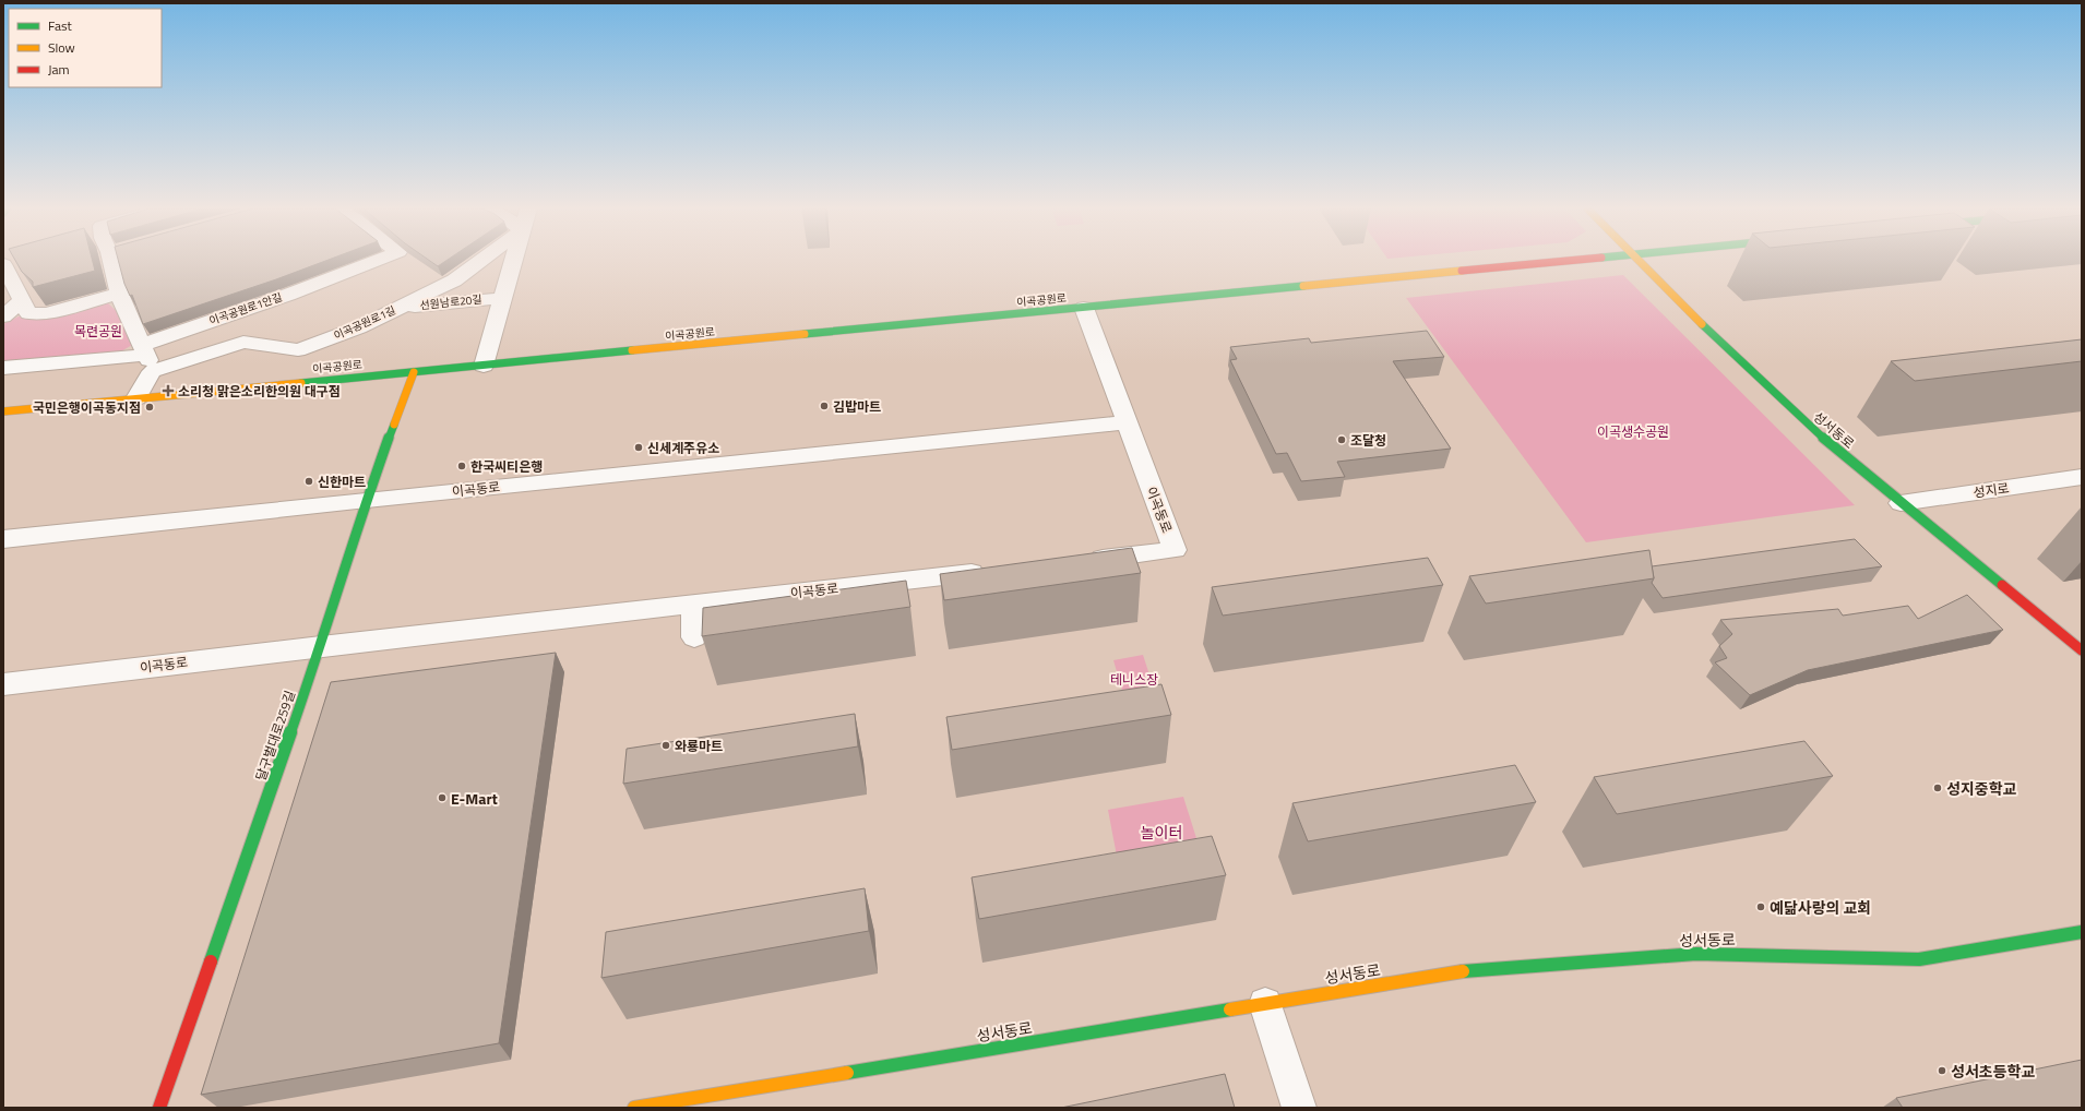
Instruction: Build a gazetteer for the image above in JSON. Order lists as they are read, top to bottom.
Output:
{
  "streets": {
    "main road": ["이곡공원로", "성서동로", "달구벌대로259길"],
    "street": [
      "선원남로20길",
      "이곡공원로1안길",
      "이곡공원로1길",
      "이곡동로",
      "성지로"
    ]
  },
  "crossings": [
    ["이곡공원로", "선원남로20길"],
    ["이곡공원로", "달구벌대로259길"],
    ["선원남로20길", "이곡공원로1길"],
    ["이곡공원로1안길", "이곡공원로1길"],
    ["성서동로", "성지로"],
    ["이곡동로", "달구벌대로259길"]
  ],
  "parks": [
    "목련공원",
    "이곡생수공원",
    "테니스장",
    "놀이터"
  ],
  "places": {
    "health": ["소리청 맑은소리한의원 대구점"],
    "other": [
      "김밥마트",
      "국민은행이곡동지점",
      "조달청",
      "신세계주유소",
      "한국씨티은행",
      "신한마트",
      "와룡마트",
      "성지중학교",
      "E-Mart",
      "예닮사랑의 교회",
      "성서초등학교"
    ]
  },
  "legend": ["Fast", "Slow", "Jam"]
}
